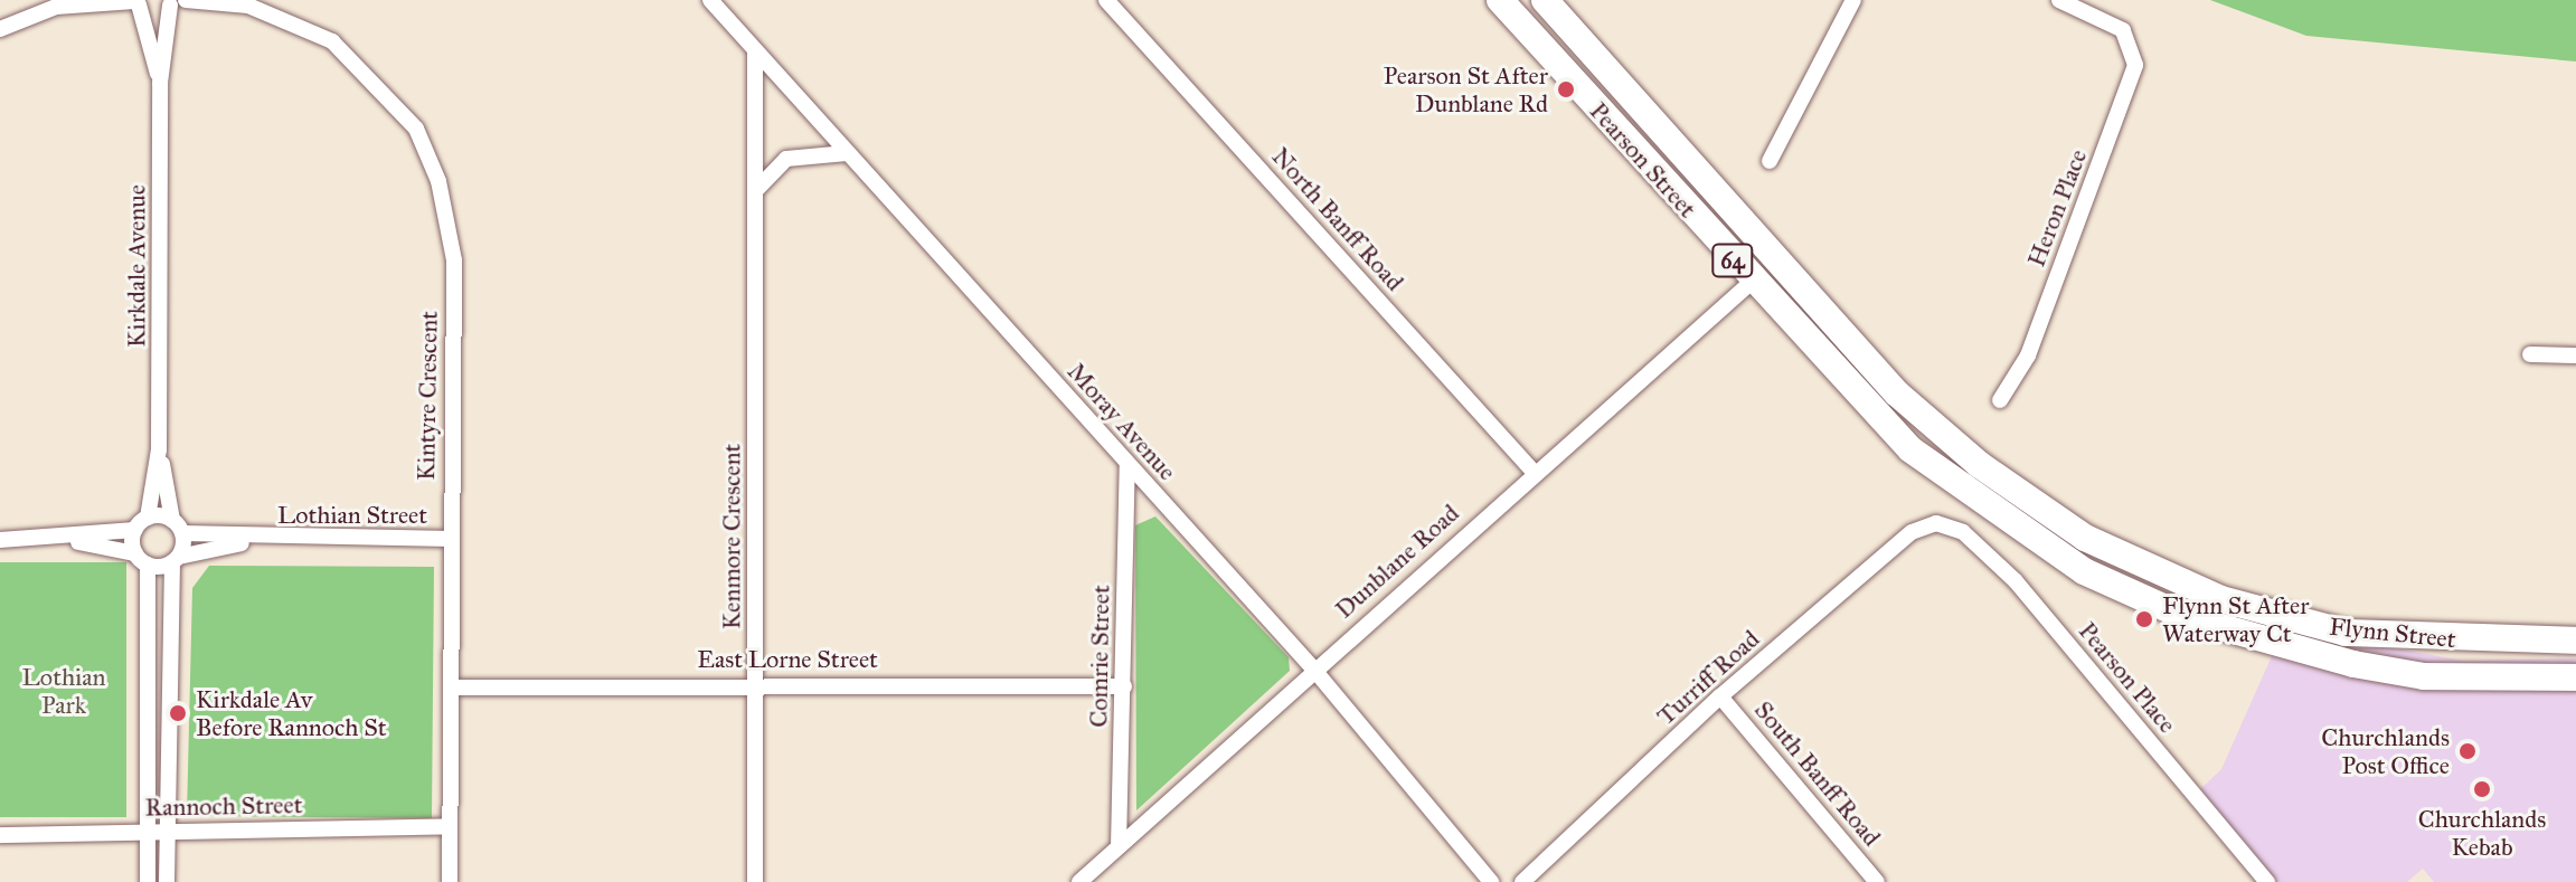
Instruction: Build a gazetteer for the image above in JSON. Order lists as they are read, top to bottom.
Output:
{
  "streets": {
    "main road": ["Pearson Street", "64", "Flynn Street"],
    "street": [
      "Heron Place",
      "North Banff Road",
      "Kirkdale Avenue",
      "Kintyre Crescent",
      "Moray Avenue",
      "Lothian Street",
      "Kenmore Crescent",
      "Dunblane Road",
      "Comrie Street",
      "East Lorne Street",
      "Turriff Road",
      "Pearson Place",
      "South Banff Road",
      "Rannoch Street"
    ]
  },
  "crossings": [
    ["Pearson Street", "Dunblane Road"],
    ["Pearson Street", "Flynn Street"],
    ["North Banff Road", "Dunblane Road"],
    ["Kirkdale Avenue", "Kintyre Crescent"],
    ["Kirkdale Avenue", "Lothian Street"],
    ["Kintyre Crescent", "Lothian Street"],
    ["Kintyre Crescent", "East Lorne Street"],
    ["Kintyre Crescent", "Rannoch Street"],
    ["Moray Avenue", "Kenmore Crescent"],
    ["Moray Avenue", "Dunblane Road"],
    ["Moray Avenue", "Comrie Street"],
    ["Kenmore Crescent", "East Lorne Street"],
    ["Dunblane Road", "Comrie Street"],
    ["Comrie Street", "East Lorne Street"],
    ["Turriff Road", "Pearson Place"],
    ["Turriff Road", "South Banff Road"]
  ],
  "parks": ["Lothian Park"],
  "places": [
    "Pearson St After Dunblane Rd",
    "Flynn St After Waterway Ct",
    "Kirkdale Av Before Rannoch St",
    "Churchlands Post Office",
    "Churchlands Kebab"
  ]
}
